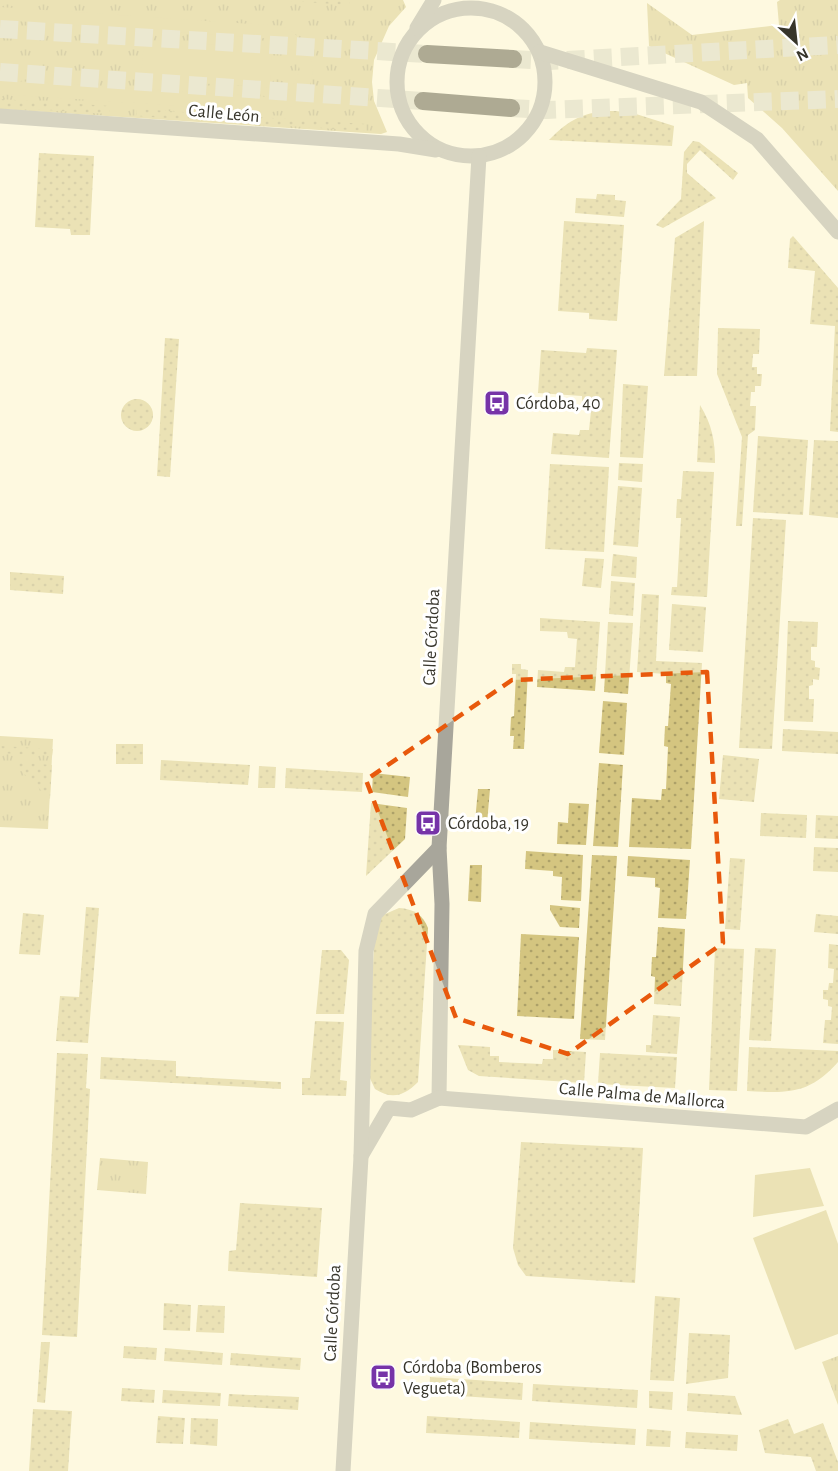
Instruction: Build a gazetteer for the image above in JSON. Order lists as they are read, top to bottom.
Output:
{
  "streets": {
    "street": ["Calle León", "Calle Córdoba", "Calle Palma de Mallorca"]
  },
  "crossings": [
    ["Calle León", "Calle Córdoba"]
  ],
  "places": {
    "bus stop": ["Córdoba, 40", "Córdoba, 19", "Córdoba (Bomberos Vegueta)"]
  },
  "north": "bottom right"
}
